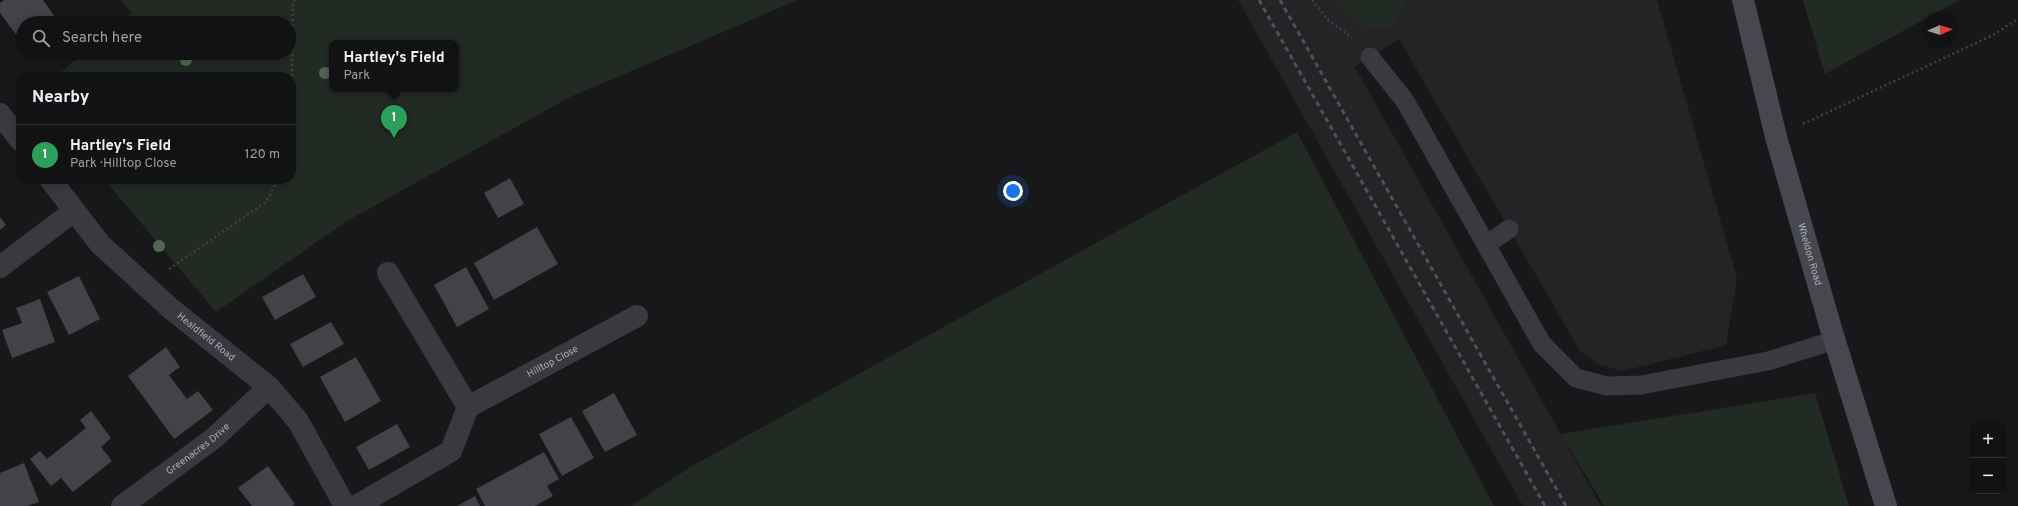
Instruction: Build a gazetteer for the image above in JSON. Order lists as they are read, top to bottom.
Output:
{
  "streets": {
    "street": [
      "Wheldon Road",
      "Healdfield Road",
      "Hilltop Close",
      "Greenacres Drive"
    ]
  },
  "crossings": [
    ["Healdfield Road", "Greenacres Drive"]
  ],
  "north": "right",
  "page": {
    "search": "Search here",
    "popup": ["Hartley's Field", "Park"],
    "heading": "Nearby",
    "pins": "1",
    "list": [
      {
        "mark": "1",
        "name": "Hartley's Field",
        "note": "Park · Hilltop Close",
        "value": "120 m"
      }
    ],
    "map_buttons": ["+", "−"]
  }
}
